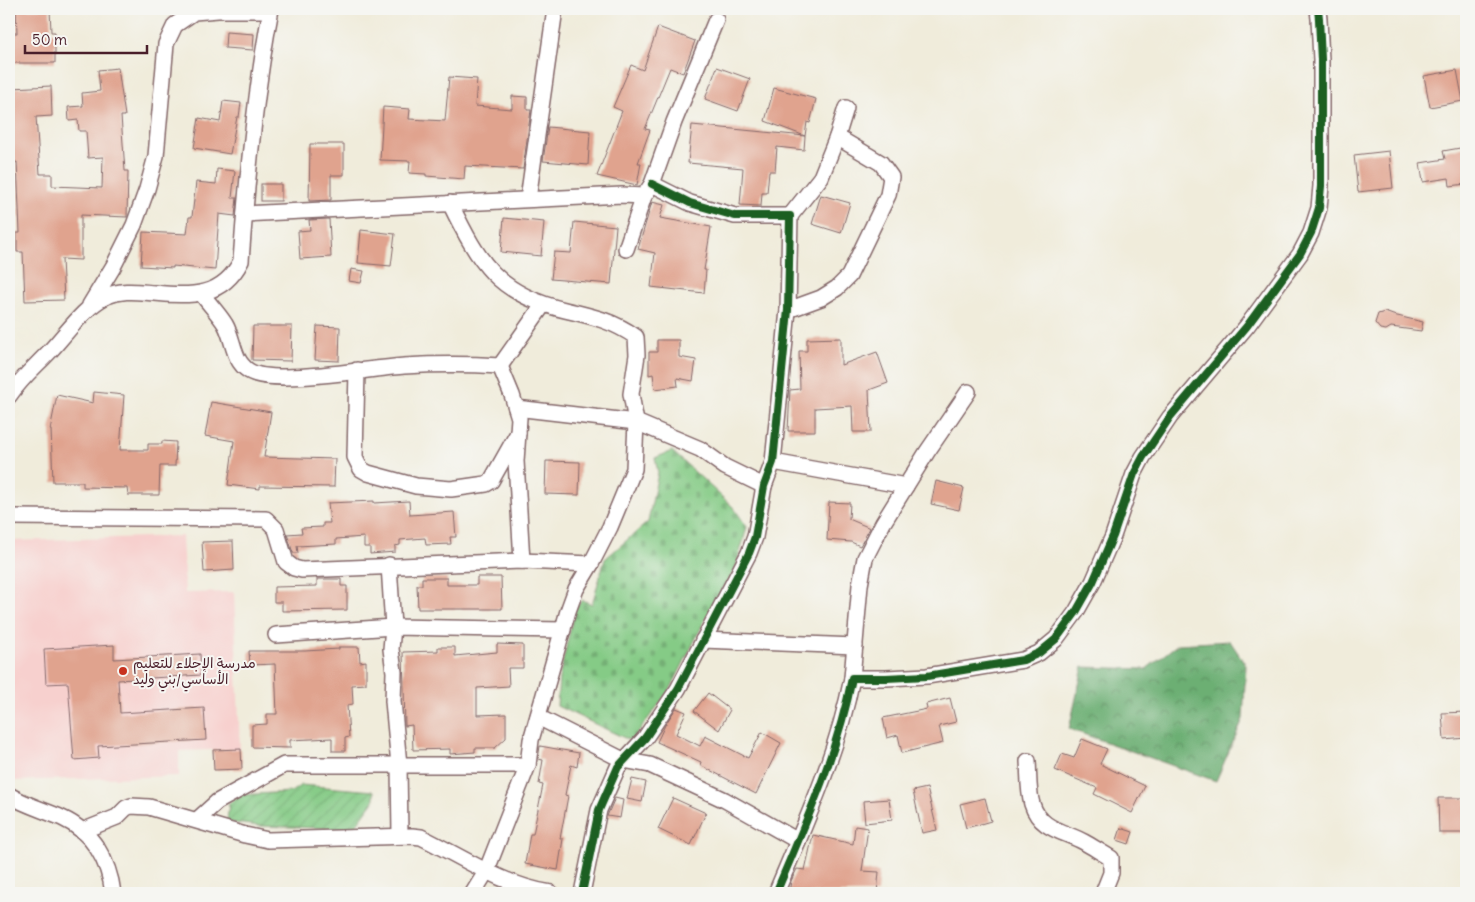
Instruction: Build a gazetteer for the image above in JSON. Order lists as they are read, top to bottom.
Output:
{
  "places": ["مدرسة الإجلاء للتعليم الأساسي/بني وليد"],
  "scale_bar": "50 m"
}
